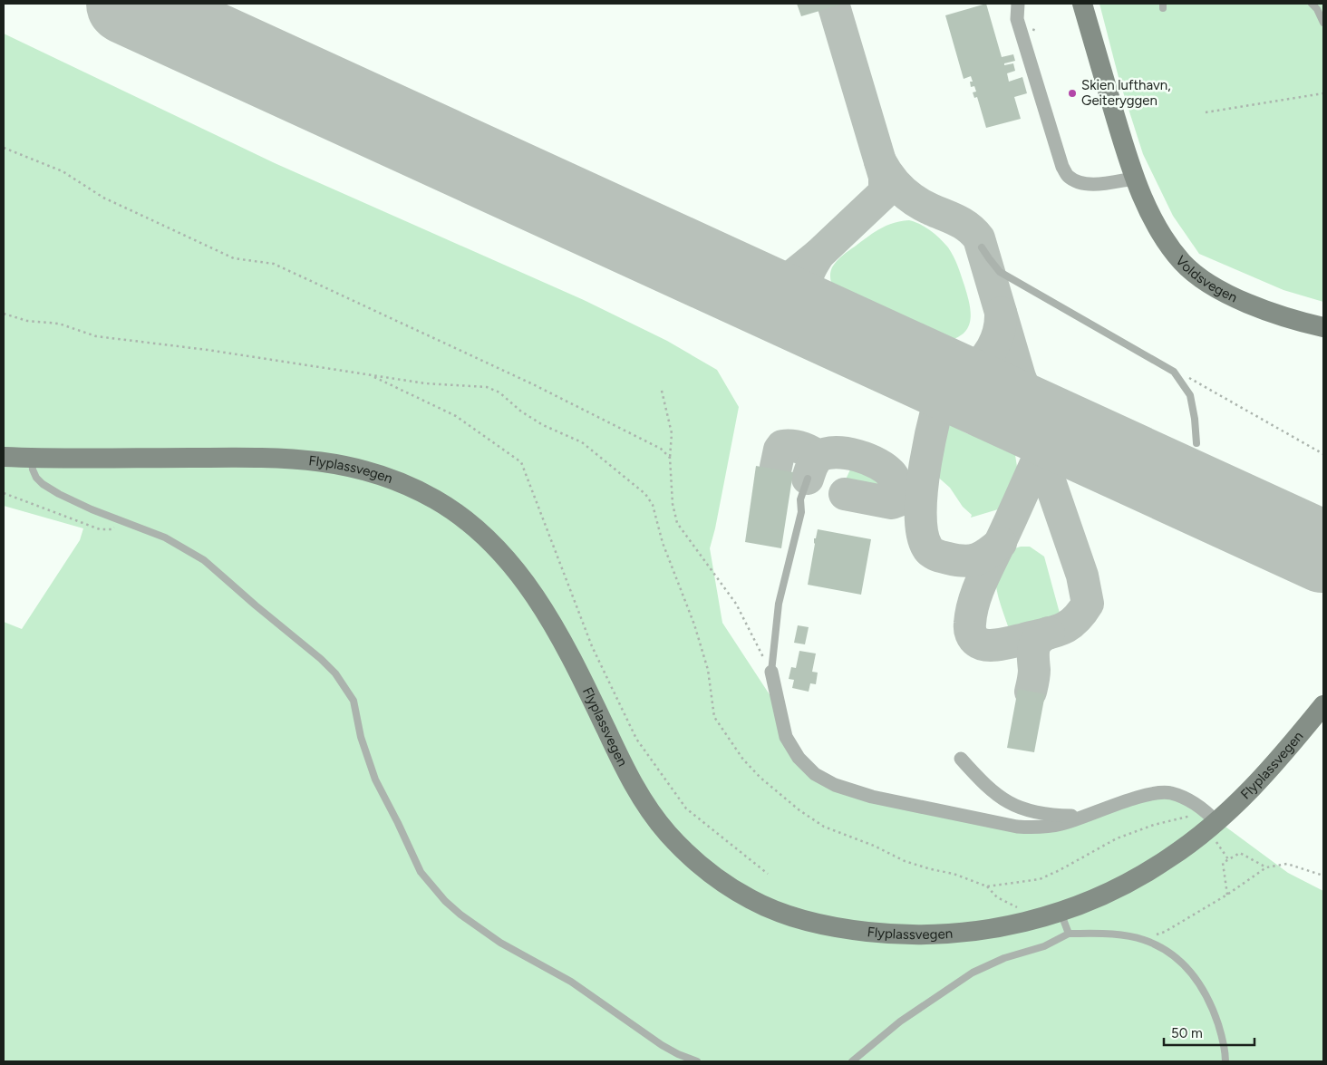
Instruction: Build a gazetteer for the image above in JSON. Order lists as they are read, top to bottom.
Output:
{
  "streets": {
    "main road": ["Voldsvegen", "Flyplassvegen"]
  },
  "places": ["Skien lufthavn, Geiteryggen"],
  "scale_bar": "50 m"
}
